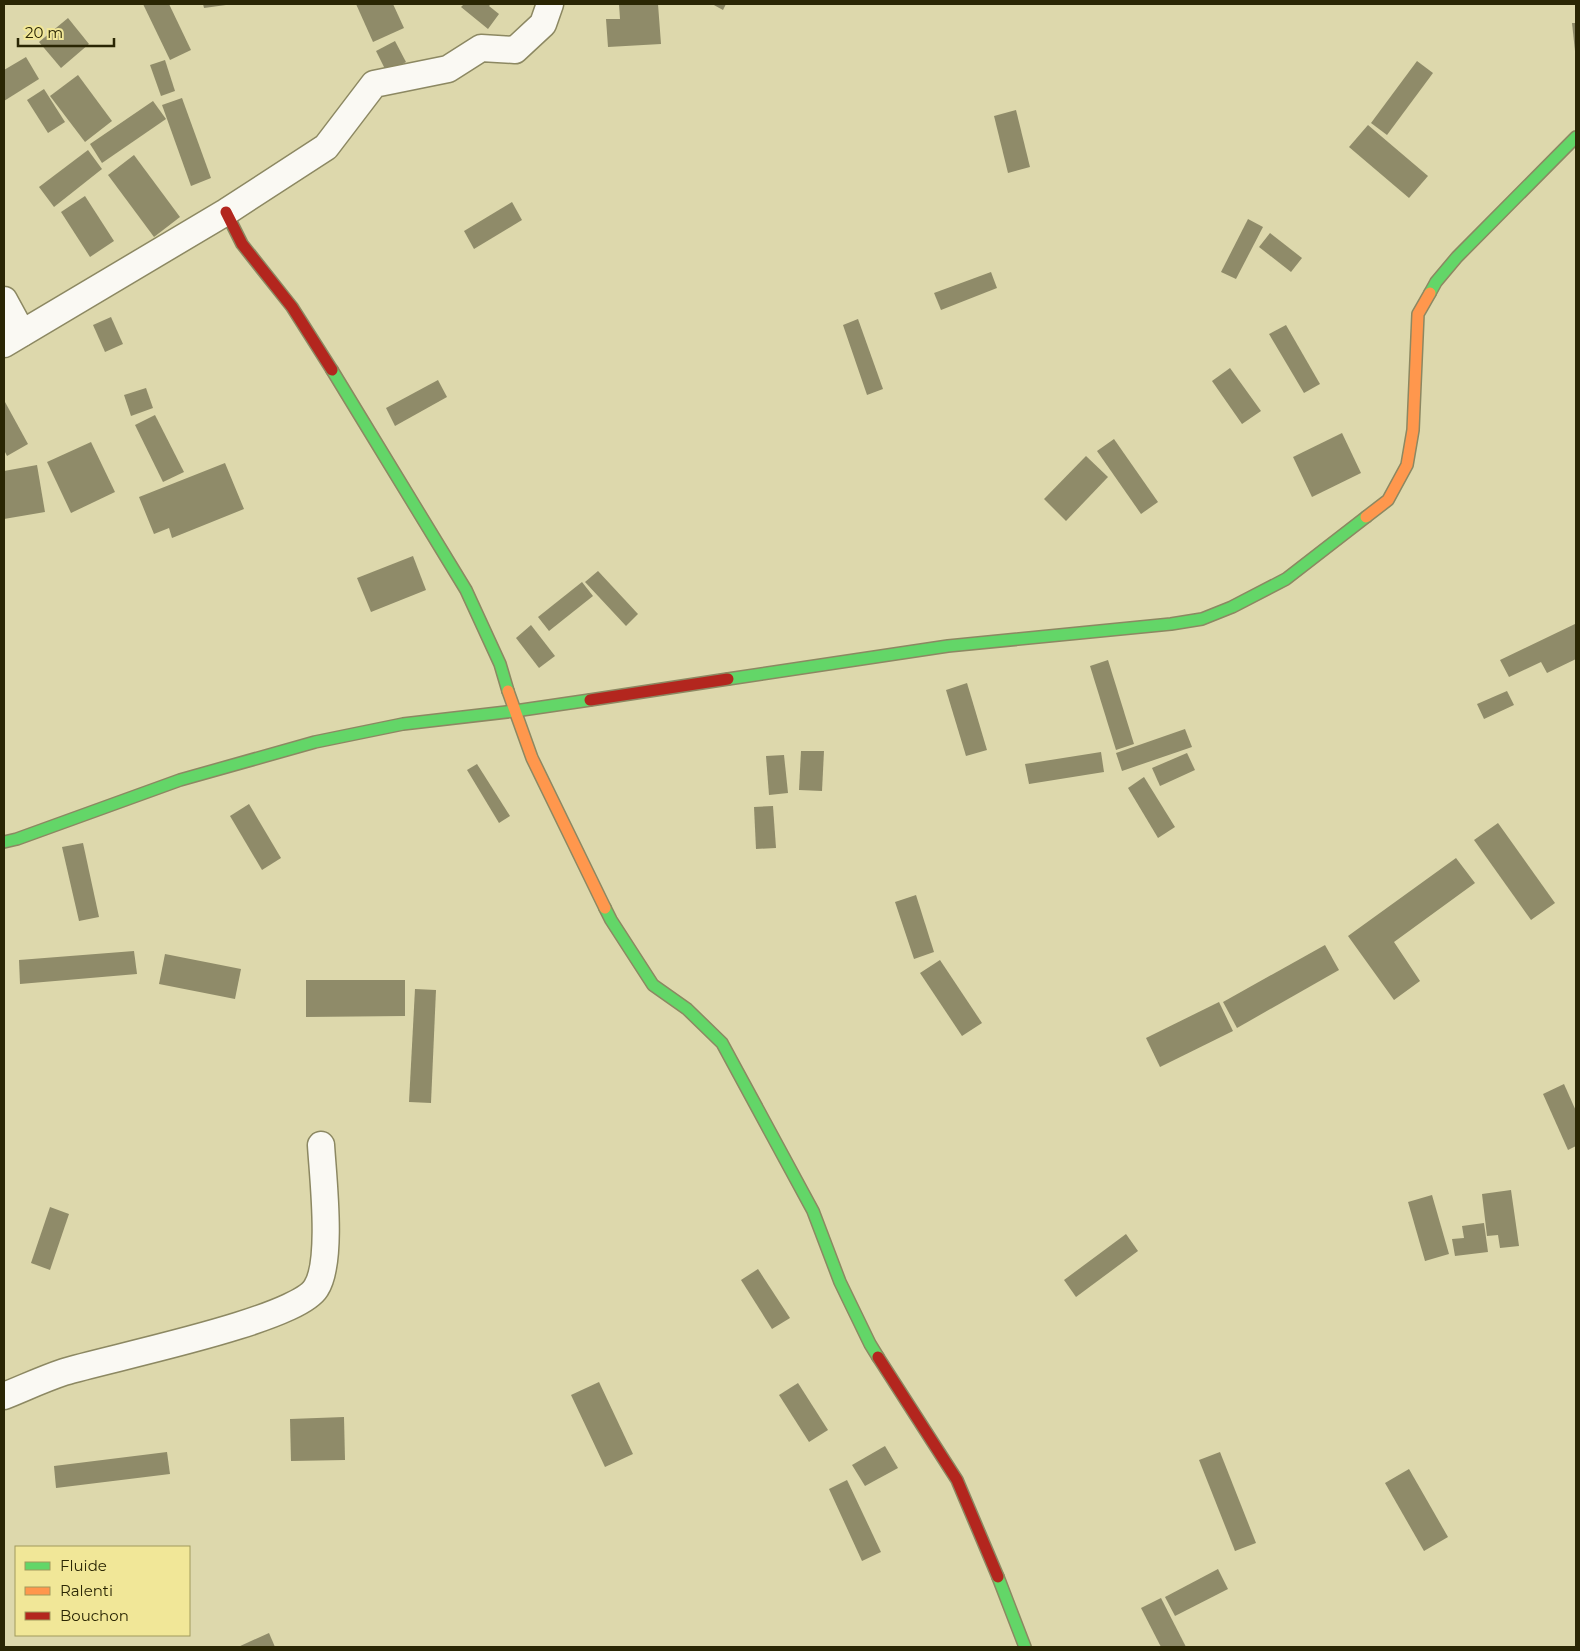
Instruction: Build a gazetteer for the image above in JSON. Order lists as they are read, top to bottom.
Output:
{
  "legend": ["Fluide", "Ralenti", "Bouchon"],
  "scale_bar": "20 m"
}
